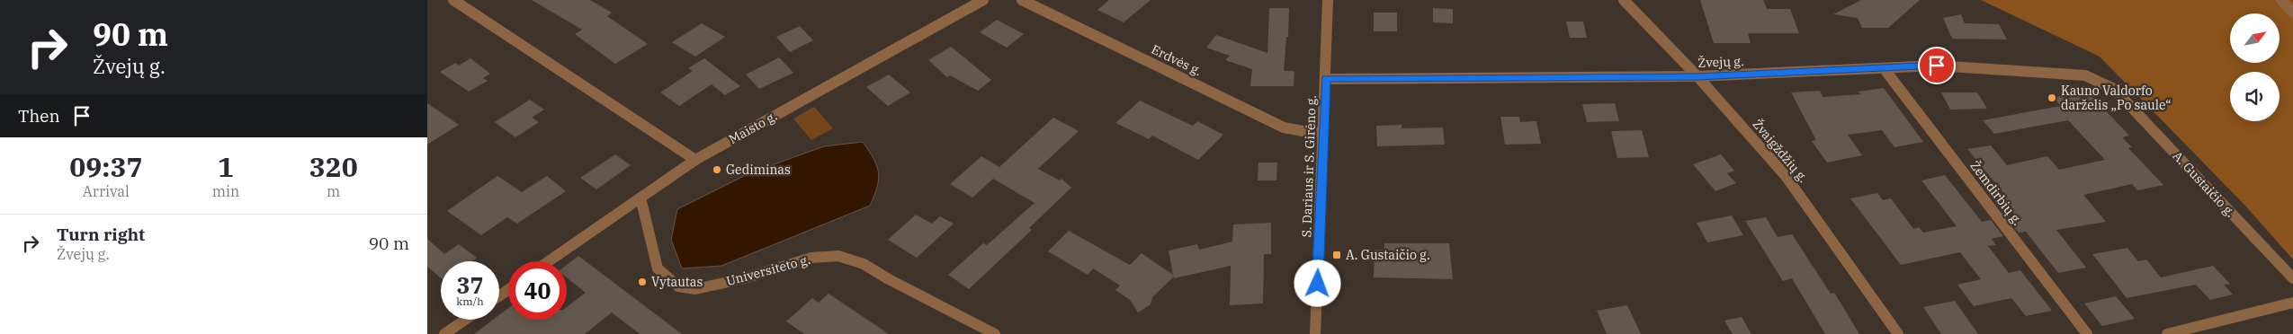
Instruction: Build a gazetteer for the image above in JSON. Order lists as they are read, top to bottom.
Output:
{
  "streets": {
    "street": [
      "Erdvės g.",
      "Žvejų g.",
      "Maisto g.",
      "Žvaigždžių g.",
      "S. Dariaus ir S. Girėno g.",
      "A. Gustaičio g.",
      "Žemdirbių g.",
      "Universiteto g."
    ]
  },
  "crossings": [
    ["Erdvės g.", "S. Dariaus ir S. Girėno g."],
    ["Žvejų g.", "Žvaigždžių g."],
    ["Žvejų g.", "S. Dariaus ir S. Girėno g."],
    ["Žvejų g.", "A. Gustaičio g."],
    ["Žvejų g.", "Žemdirbių g."],
    ["Maisto g.", "Universiteto g."]
  ],
  "places": {
    "other": ["Kauno Valdorfo darželis „Po saule“", "Gediminas", "Vytautas"],
    "transit": ["A. Gustaičio g."]
  },
  "north": "top right",
  "page": {
    "turn": ["90 m", "Žvejų g."],
    "then": "Then",
    "eta": [
      "09:37",
      "Arrival",
      "1",
      "min",
      "320",
      "m"
    ],
    "list": [
      {
        "name": "Turn right",
        "note": "Žvejų g.",
        "value": "90 m"
      }
    ],
    "speed": "37 km/h",
    "limit": "40"
  }
}
